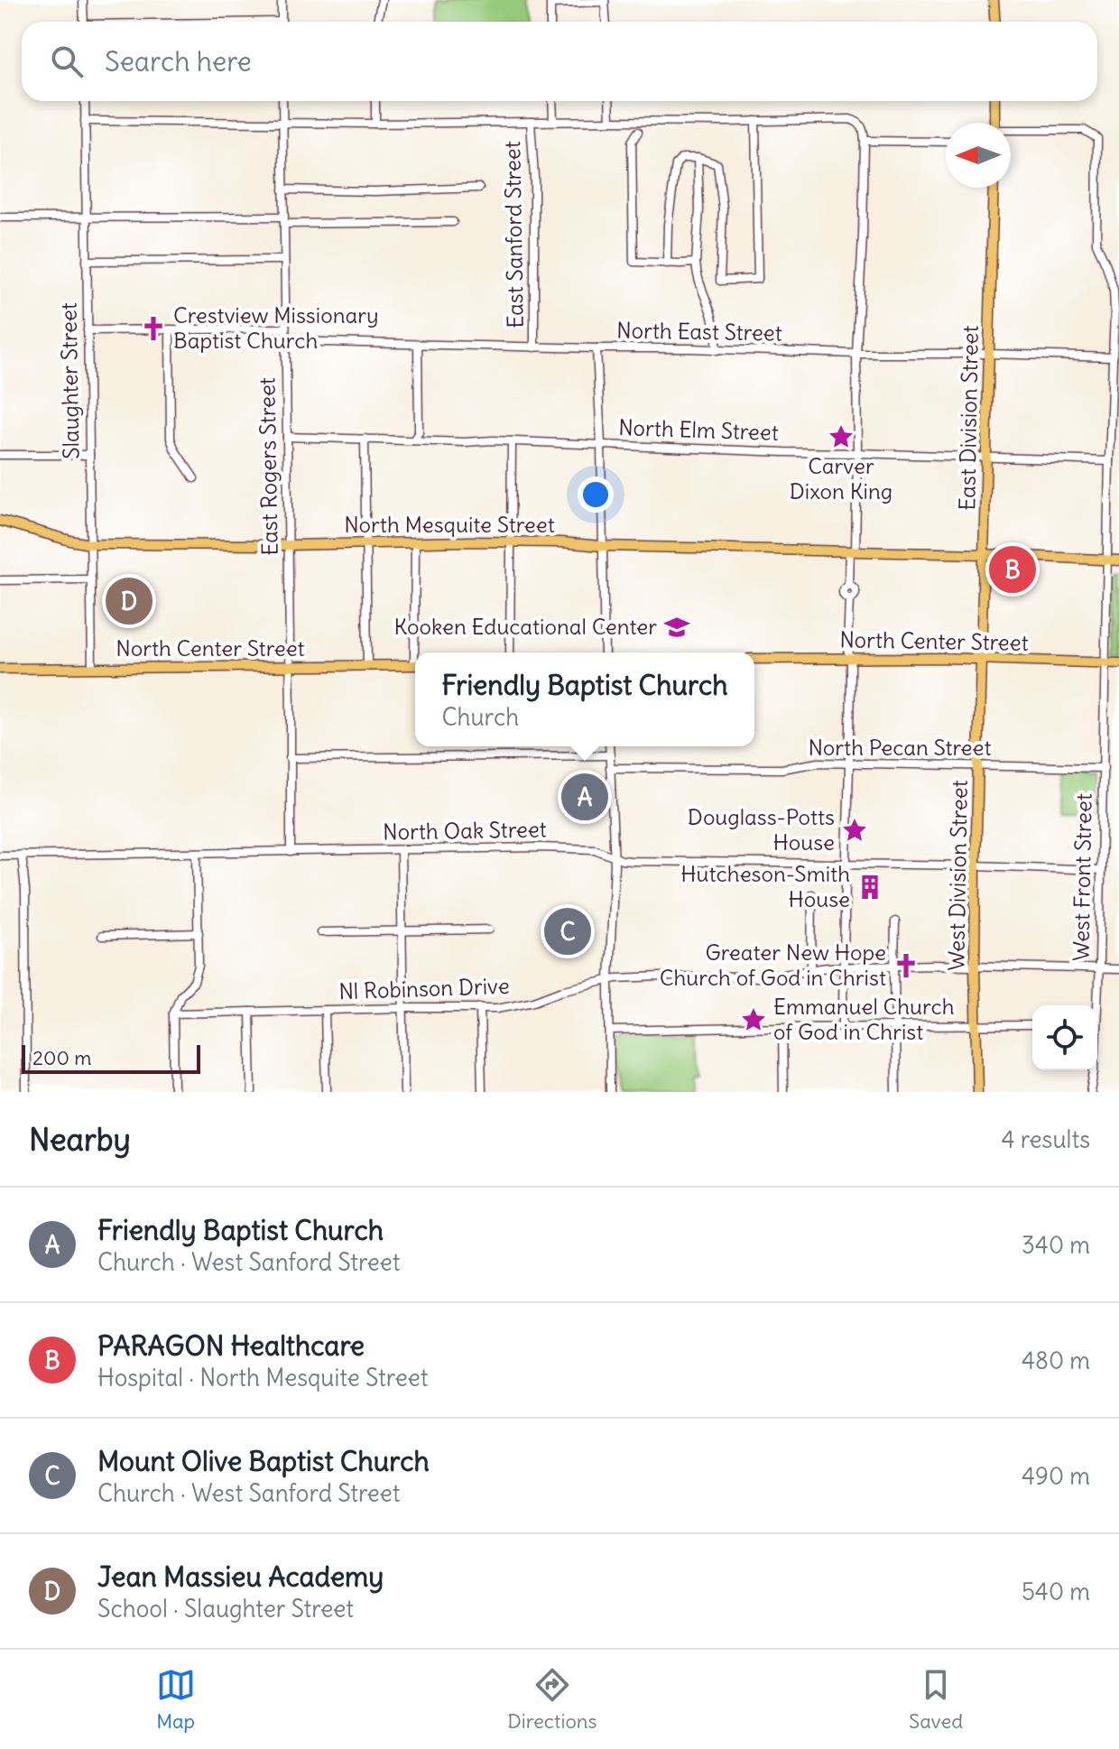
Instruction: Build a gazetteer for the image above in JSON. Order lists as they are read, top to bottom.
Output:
{
  "streets": {
    "main road": [
      "East Division Street",
      "North Mesquite Street",
      "North Center Street",
      "West Division Street"
    ],
    "street": [
      "East Sanford Street",
      "North East Street",
      "Slaughter Street",
      "North Elm Street",
      "East Rogers Street",
      "North Pecan Street",
      "North Oak Street",
      "West Front Street",
      "Nl Robinson Drive"
    ]
  },
  "crossings": [
    ["East Sanford Street", "North East Street"],
    ["North East Street", "East Division Street"],
    ["North East Street", "East Rogers Street"],
    ["North East Street", "West Front Street"],
    ["Slaughter Street", "North Mesquite Street"],
    ["Slaughter Street", "North Center Street"],
    ["East Division Street", "North Elm Street"],
    ["East Division Street", "North Mesquite Street"],
    ["East Division Street", "North Center Street"],
    ["East Division Street", "West Division Street"],
    ["North Elm Street", "East Rogers Street"],
    ["North Elm Street", "West Front Street"],
    ["East Rogers Street", "North Mesquite Street"],
    ["East Rogers Street", "North Center Street"],
    ["East Rogers Street", "North Oak Street"],
    ["North Mesquite Street", "West Front Street"],
    ["North Center Street", "West Division Street"],
    ["North Center Street", "West Front Street"],
    ["North Pecan Street", "West Division Street"],
    ["North Pecan Street", "West Front Street"],
    ["North Oak Street", "West Division Street"],
    ["North Oak Street", "West Front Street"],
    ["West Division Street", "Nl Robinson Drive"],
    ["West Front Street", "Nl Robinson Drive"]
  ],
  "places": {
    "church": ["Crestview Missionary Baptist Church", "Greater New Hope Church of God in Christ"],
    "place": ["Carver Dixon King", "Douglass-Potts House", "Emmanuel Church of God in Christ"],
    "school or university": ["Kooken Educational Center"],
    "building": ["Hutcheson-Smith House"]
  },
  "scale_bar": "200 m",
  "north": "left",
  "page": {
    "search": "Search here",
    "pins": [
      "B",
      "D",
      "A",
      "C"
    ],
    "popup": ["Friendly Baptist Church", "Church"],
    "scale": "200 m",
    "heading": ["Nearby", "4 results"],
    "list": [
      {
        "mark": "A",
        "name": "Friendly Baptist Church",
        "note": "Church · West Sanford Street",
        "value": "340 m"
      },
      {
        "mark": "B",
        "name": "PARAGON Healthcare",
        "note": "Hospital · North Mesquite Street",
        "value": "480 m"
      },
      {
        "mark": "C",
        "name": "Mount Olive Baptist Church",
        "note": "Church · West Sanford Street",
        "value": "490 m"
      },
      {
        "mark": "D",
        "name": "Jean Massieu Academy",
        "note": "School · Slaughter Street",
        "value": "540 m"
      }
    ],
    "nav": ["Map", "Directions", "Saved"]
  }
}
